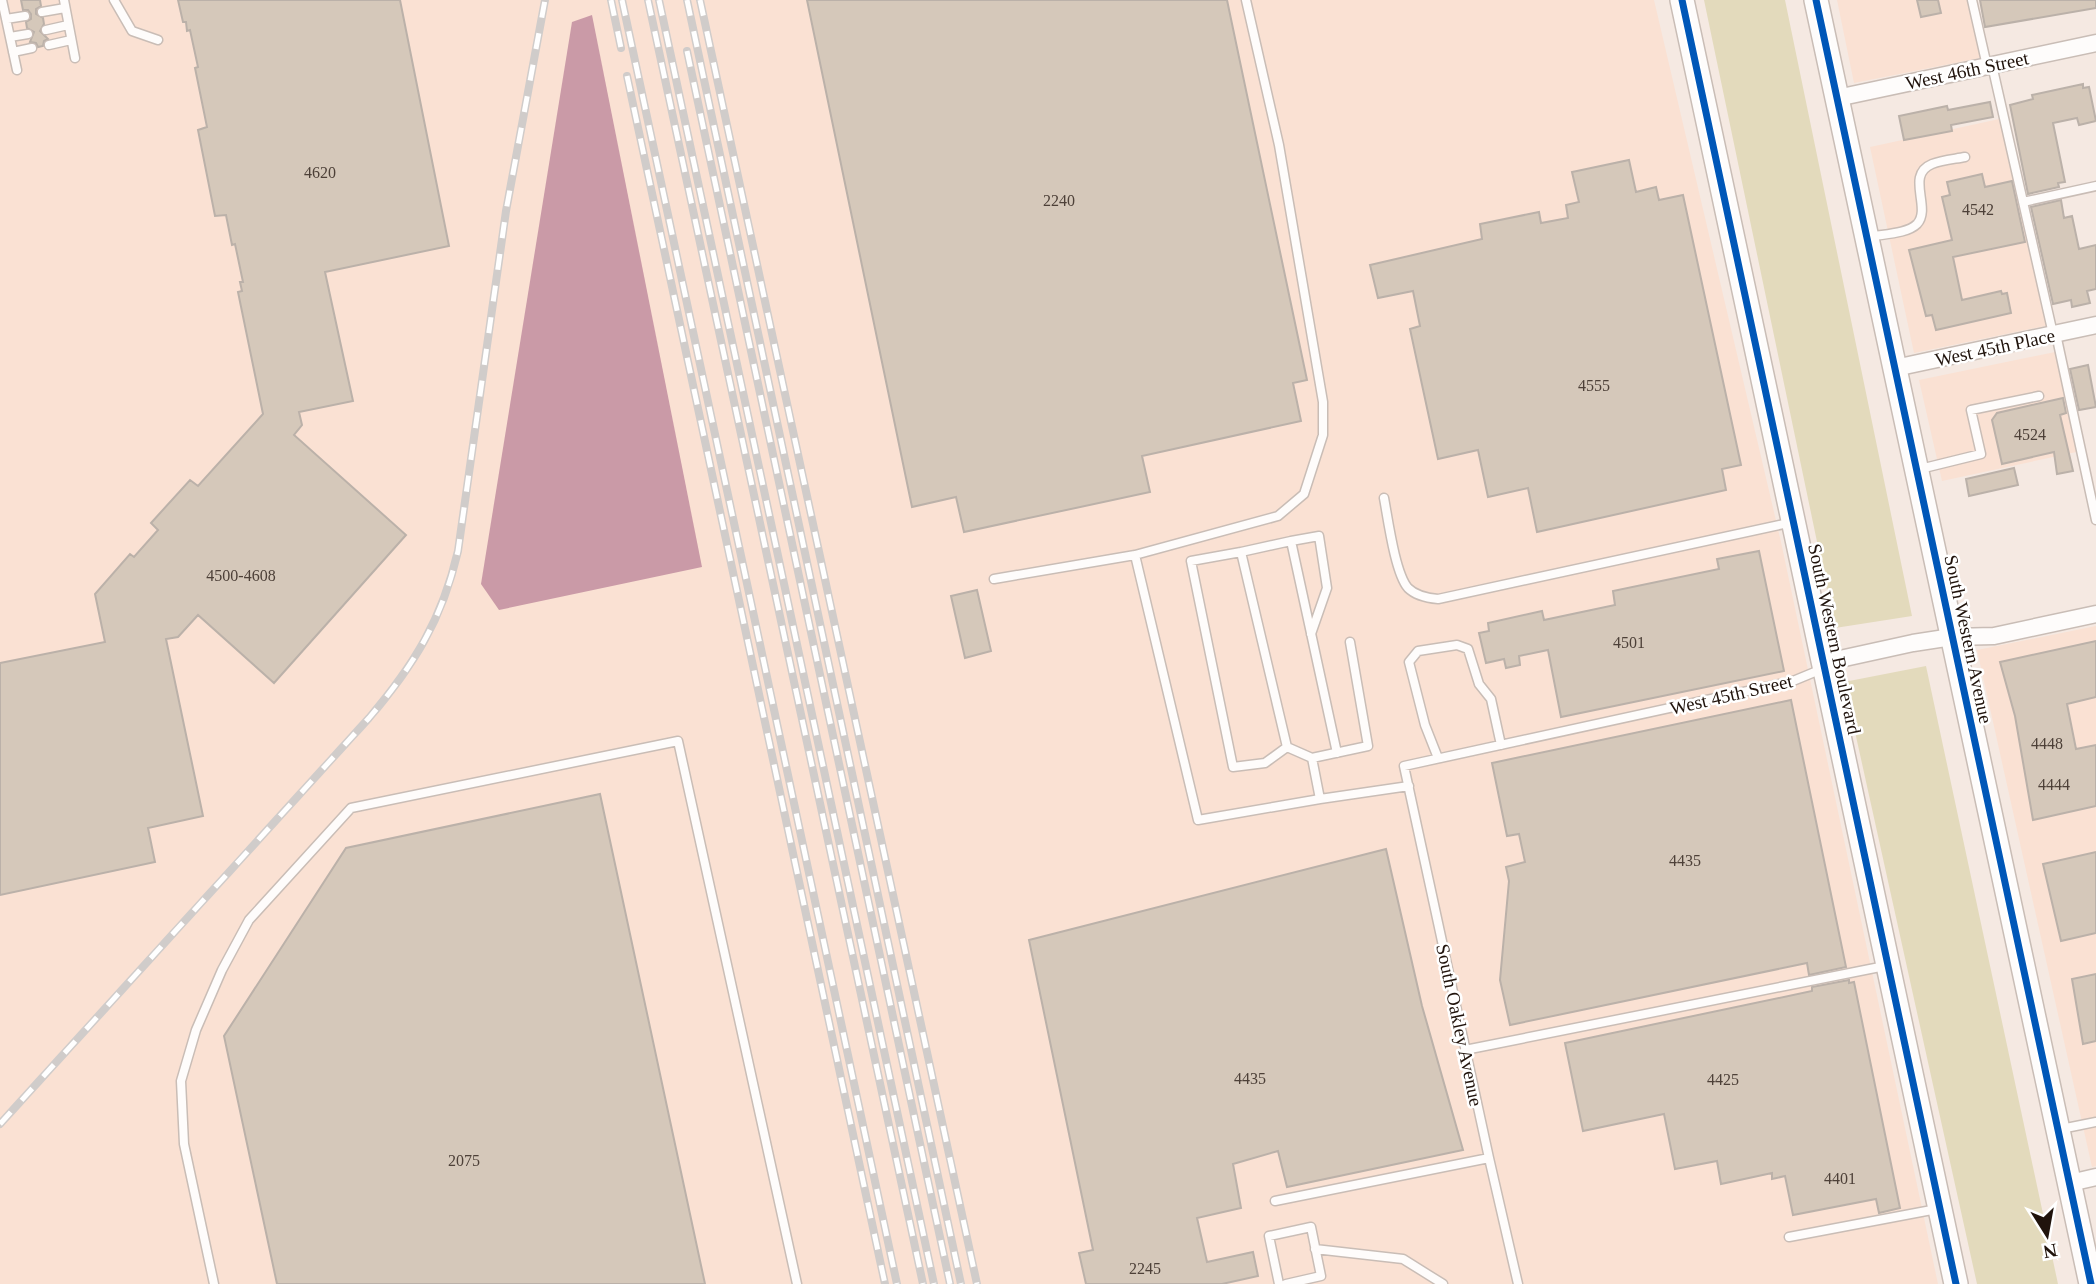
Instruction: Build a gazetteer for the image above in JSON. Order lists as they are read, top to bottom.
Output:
{
  "streets": {
    "main road": ["South Western Boulevard", "South Western Avenue"],
    "street": ["West 46th Street", "West 45th Place", "West 45th Street"],
    "lane": ["South Oakley Avenue"]
  },
  "crossings": [
    ["West 46th Street", "South Western Avenue"],
    ["West 45th Place", "South Western Avenue"],
    ["South Western Boulevard", "West 45th Street"],
    ["South Western Avenue", "West 45th Street"],
    ["West 45th Street", "South Oakley Avenue"]
  ],
  "house_numbers": [
    "4620",
    "2240",
    "4542",
    "4555",
    "4524",
    "4500-4608",
    "4501",
    "4448",
    "4444",
    "4435",
    "4435",
    "4425",
    "2075",
    "4401",
    "2245"
  ],
  "north": "bottom"
}
